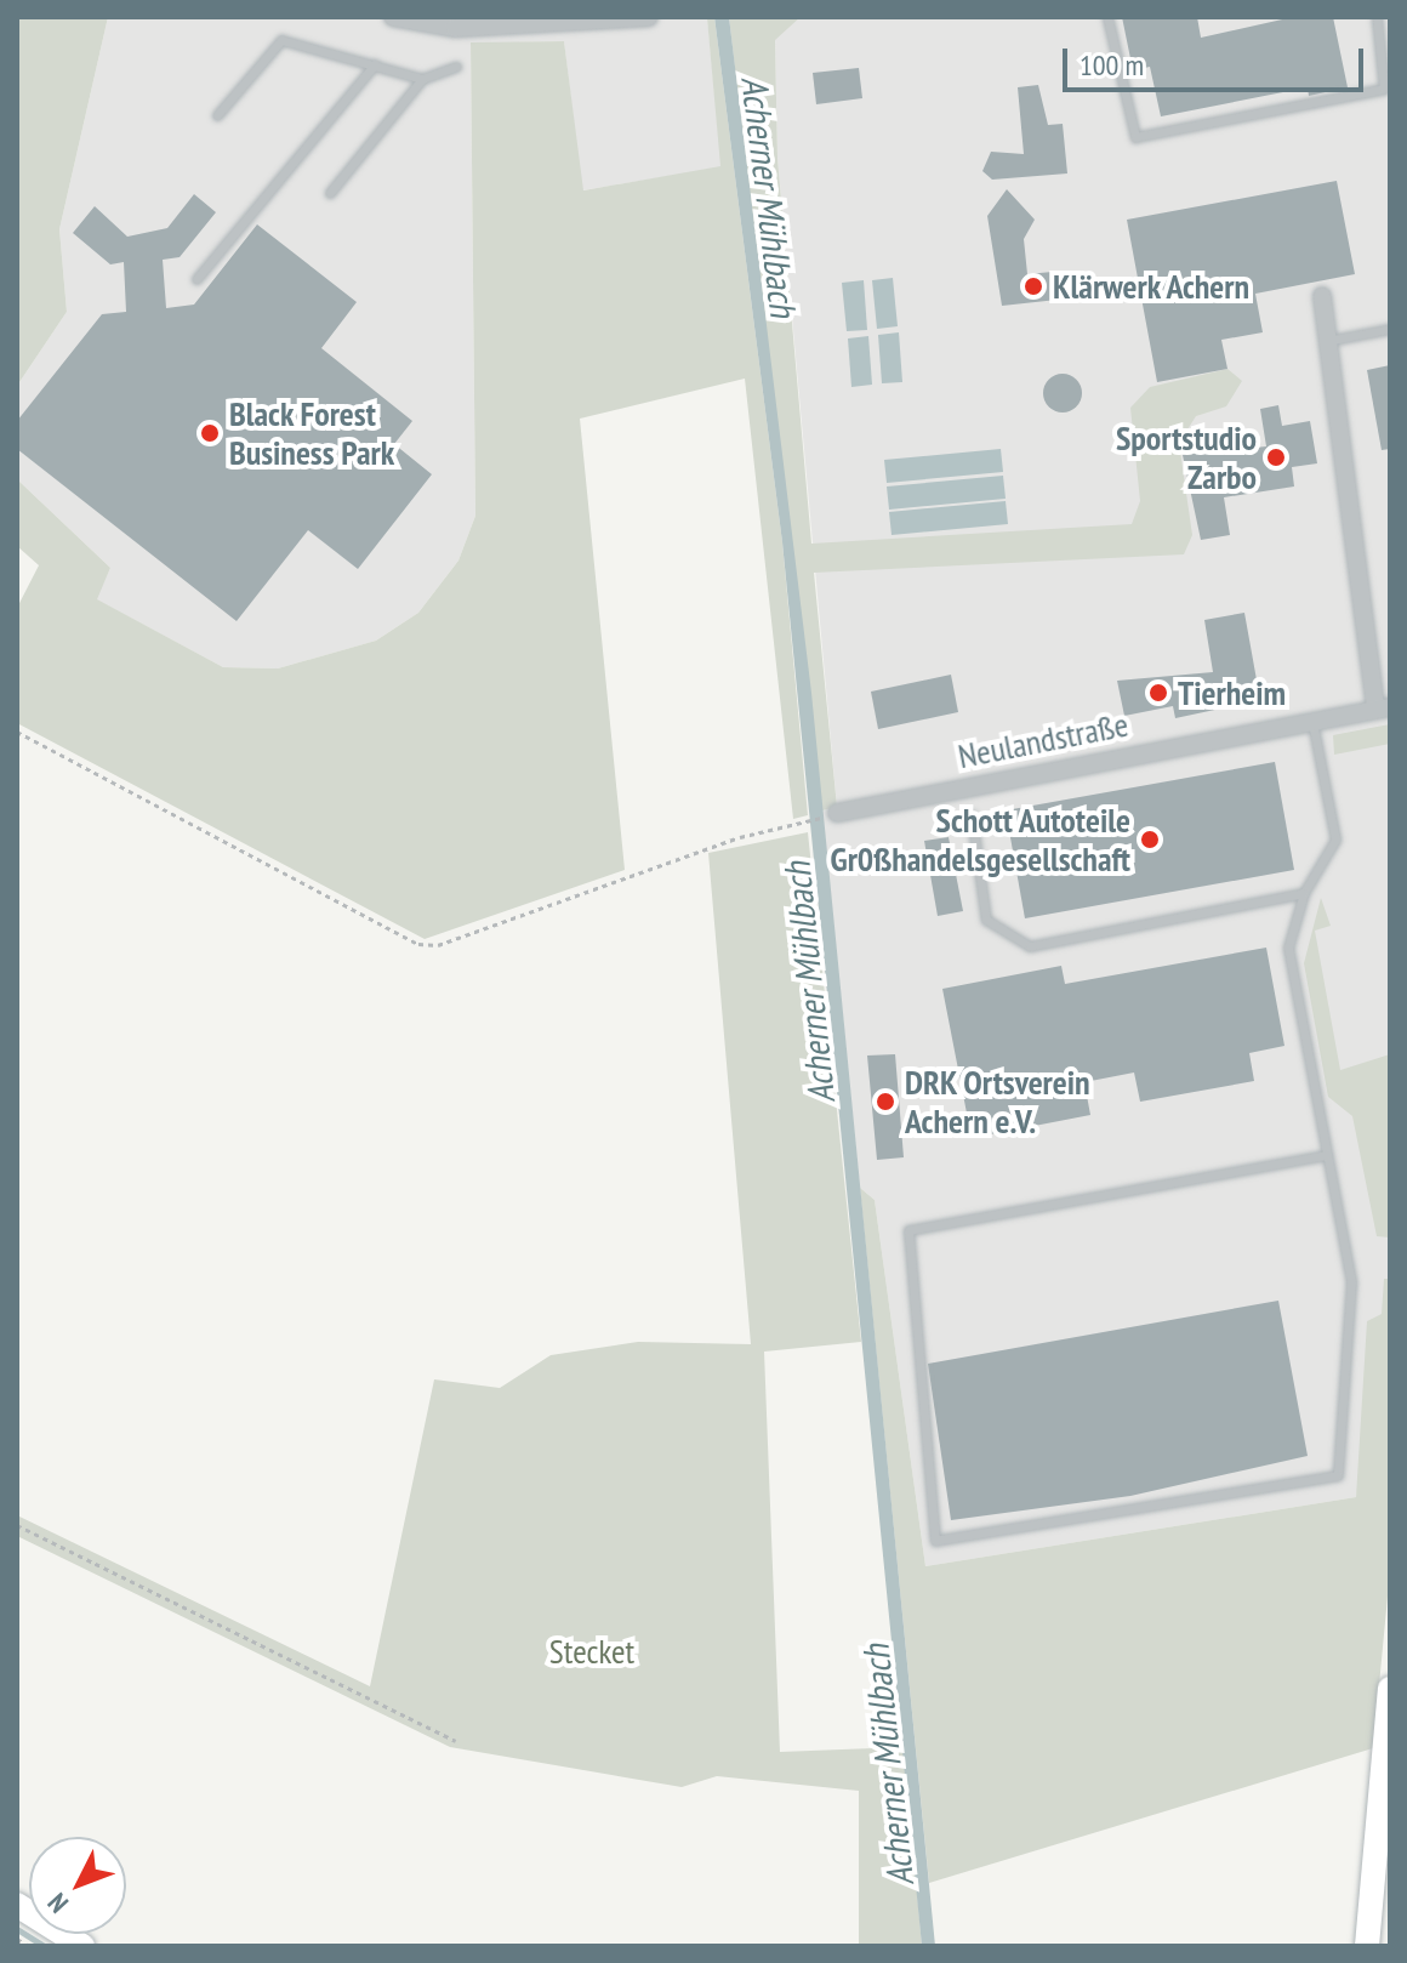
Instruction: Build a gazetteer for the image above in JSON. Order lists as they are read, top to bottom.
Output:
{
  "streets": {
    "street": ["Neulandstraße"]
  },
  "water": ["Acherner Mühlbach"],
  "parks": ["Stecket"],
  "places": [
    "Klärwerk Achern",
    "Black Forest Business Park",
    "Sportstudio Zarbo",
    "Tierheim",
    "Schott Autoteile Gr0ßhandelsgesellschaft",
    "DRK Ortsverein Achern e.V."
  ],
  "scale_bar": "100 m",
  "north": "bottom left"
}
